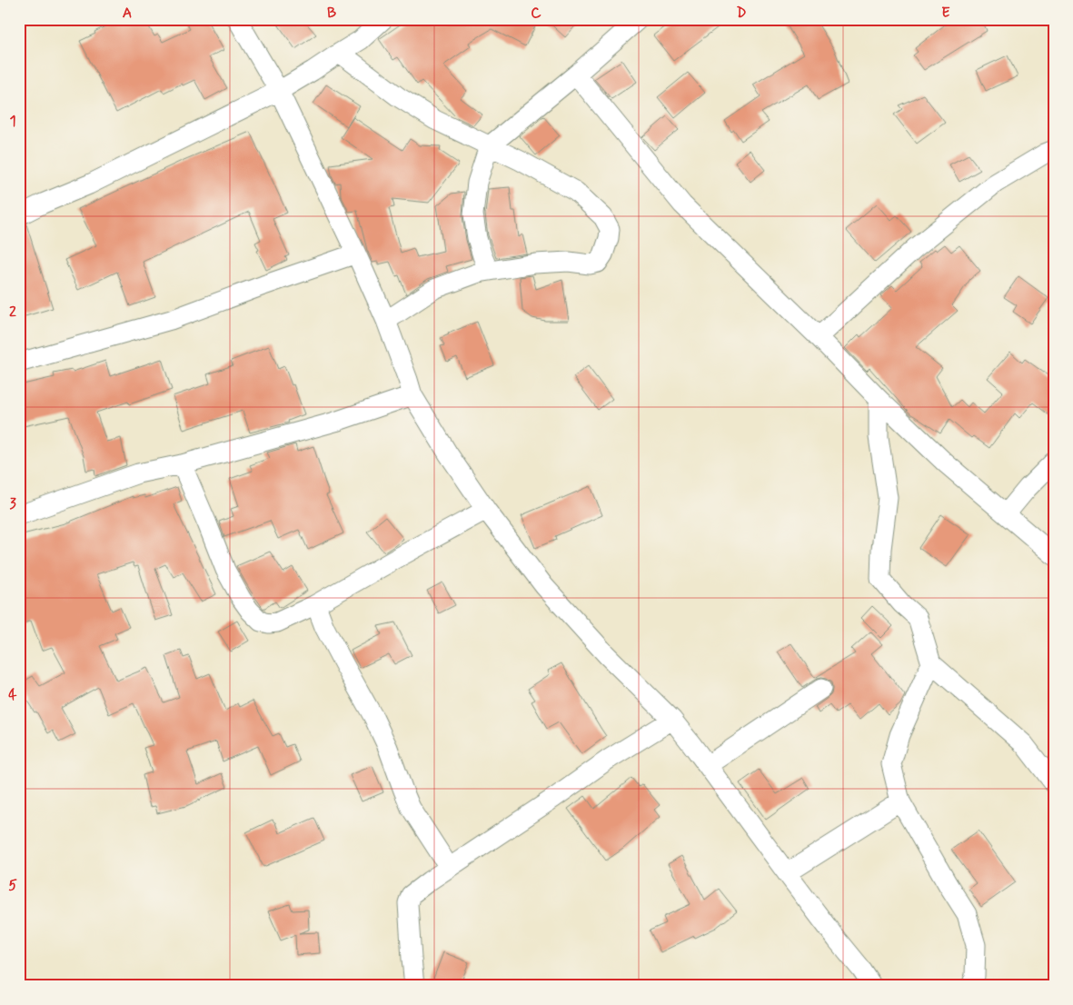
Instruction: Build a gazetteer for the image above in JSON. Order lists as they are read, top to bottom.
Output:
{
  "grid": {
    "columns": [
      "A",
      "B",
      "C",
      "D",
      "E"
    ],
    "rows": [
      "1",
      "2",
      "3",
      "4",
      "5"
    ]
  }
}
